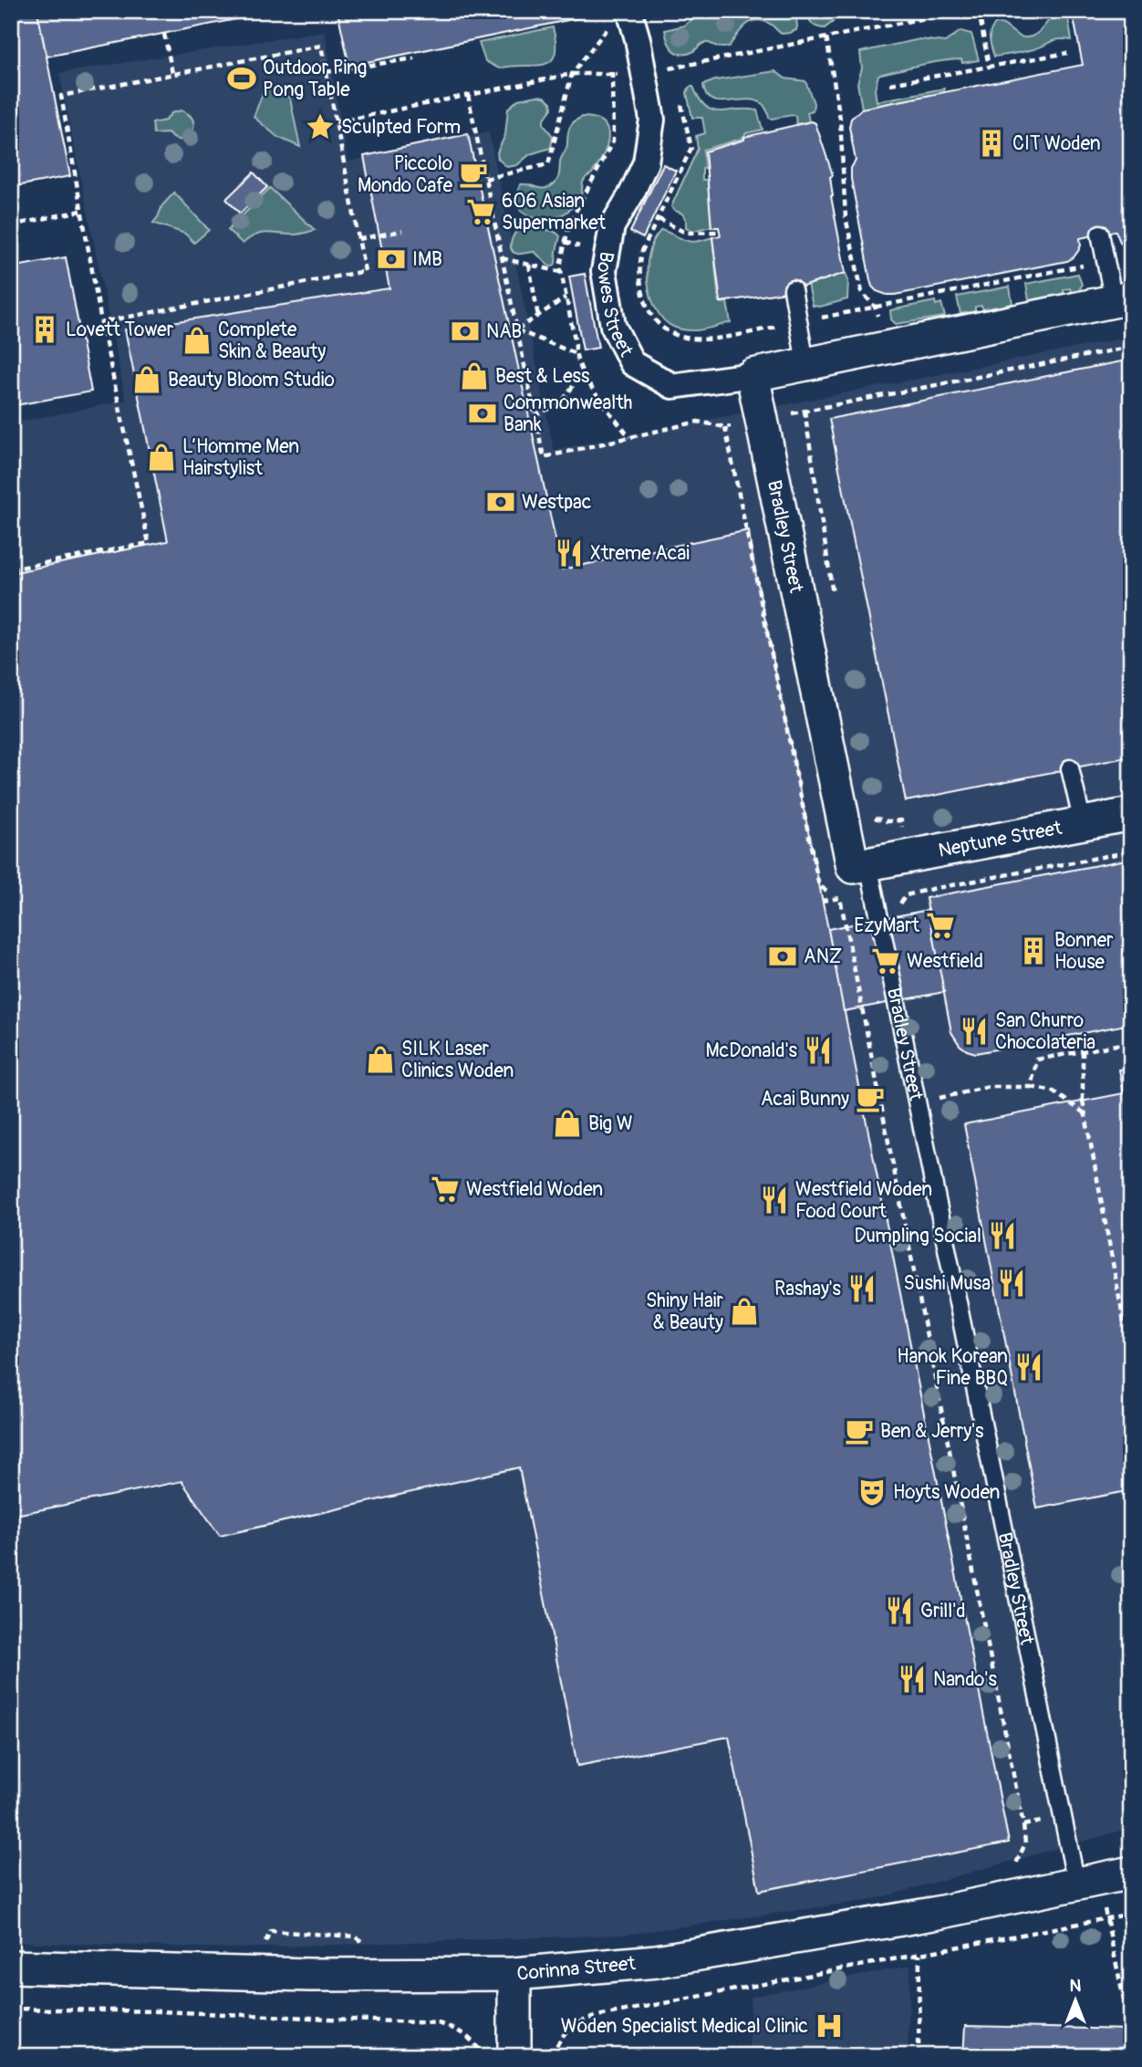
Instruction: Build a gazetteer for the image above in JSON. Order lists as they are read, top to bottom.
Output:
{
  "streets": {
    "street": [
      "Bowes Street",
      "Bradley Street",
      "Neptune Street",
      "Corinna Street"
    ]
  },
  "crossings": [
    ["Bowes Street", "Bradley Street"],
    ["Bradley Street", "Neptune Street"],
    ["Bradley Street", "Corinna Street"]
  ],
  "places": {
    "sports": ["Outdoor Ping Pong Table"],
    "place": ["Sculpted Form"],
    "building": ["CIT Woden", "Lovett Tower", "Bonner House"],
    "cafe": ["Piccolo Mondo Cafe", "Acai Bunny", "Ben & Jerry's"],
    "supermarket": [
      "606 Asian Supermarket",
      "EzyMart",
      "Westfield",
      "Westfield Woden"
    ],
    "bank": [
      "IMB",
      "NAB",
      "Commonwealth Bank",
      "Westpac",
      "ANZ"
    ],
    "shop": [
      "Complete Skin & Beauty",
      "Best & Less",
      "Beauty Bloom Studio",
      "L’Homme Men Hairstylist",
      "SILK Laser Clinics Woden",
      "Big W",
      "Shiny Hair & Beauty"
    ],
    "restaurant": [
      "Xtreme Acai",
      "San Churro Chocolateria",
      "McDonald's",
      "Westfield Woden Food Court",
      "Dumpling Social",
      "Sushi Musa",
      "Rashay's",
      "Hanok Korean Fine BBQ",
      "Grill'd",
      "Nando's"
    ],
    "theatre": ["Hoyts Woden"],
    "hospital": ["Woden Specialist Medical Clinic"]
  },
  "north": "top"
}
